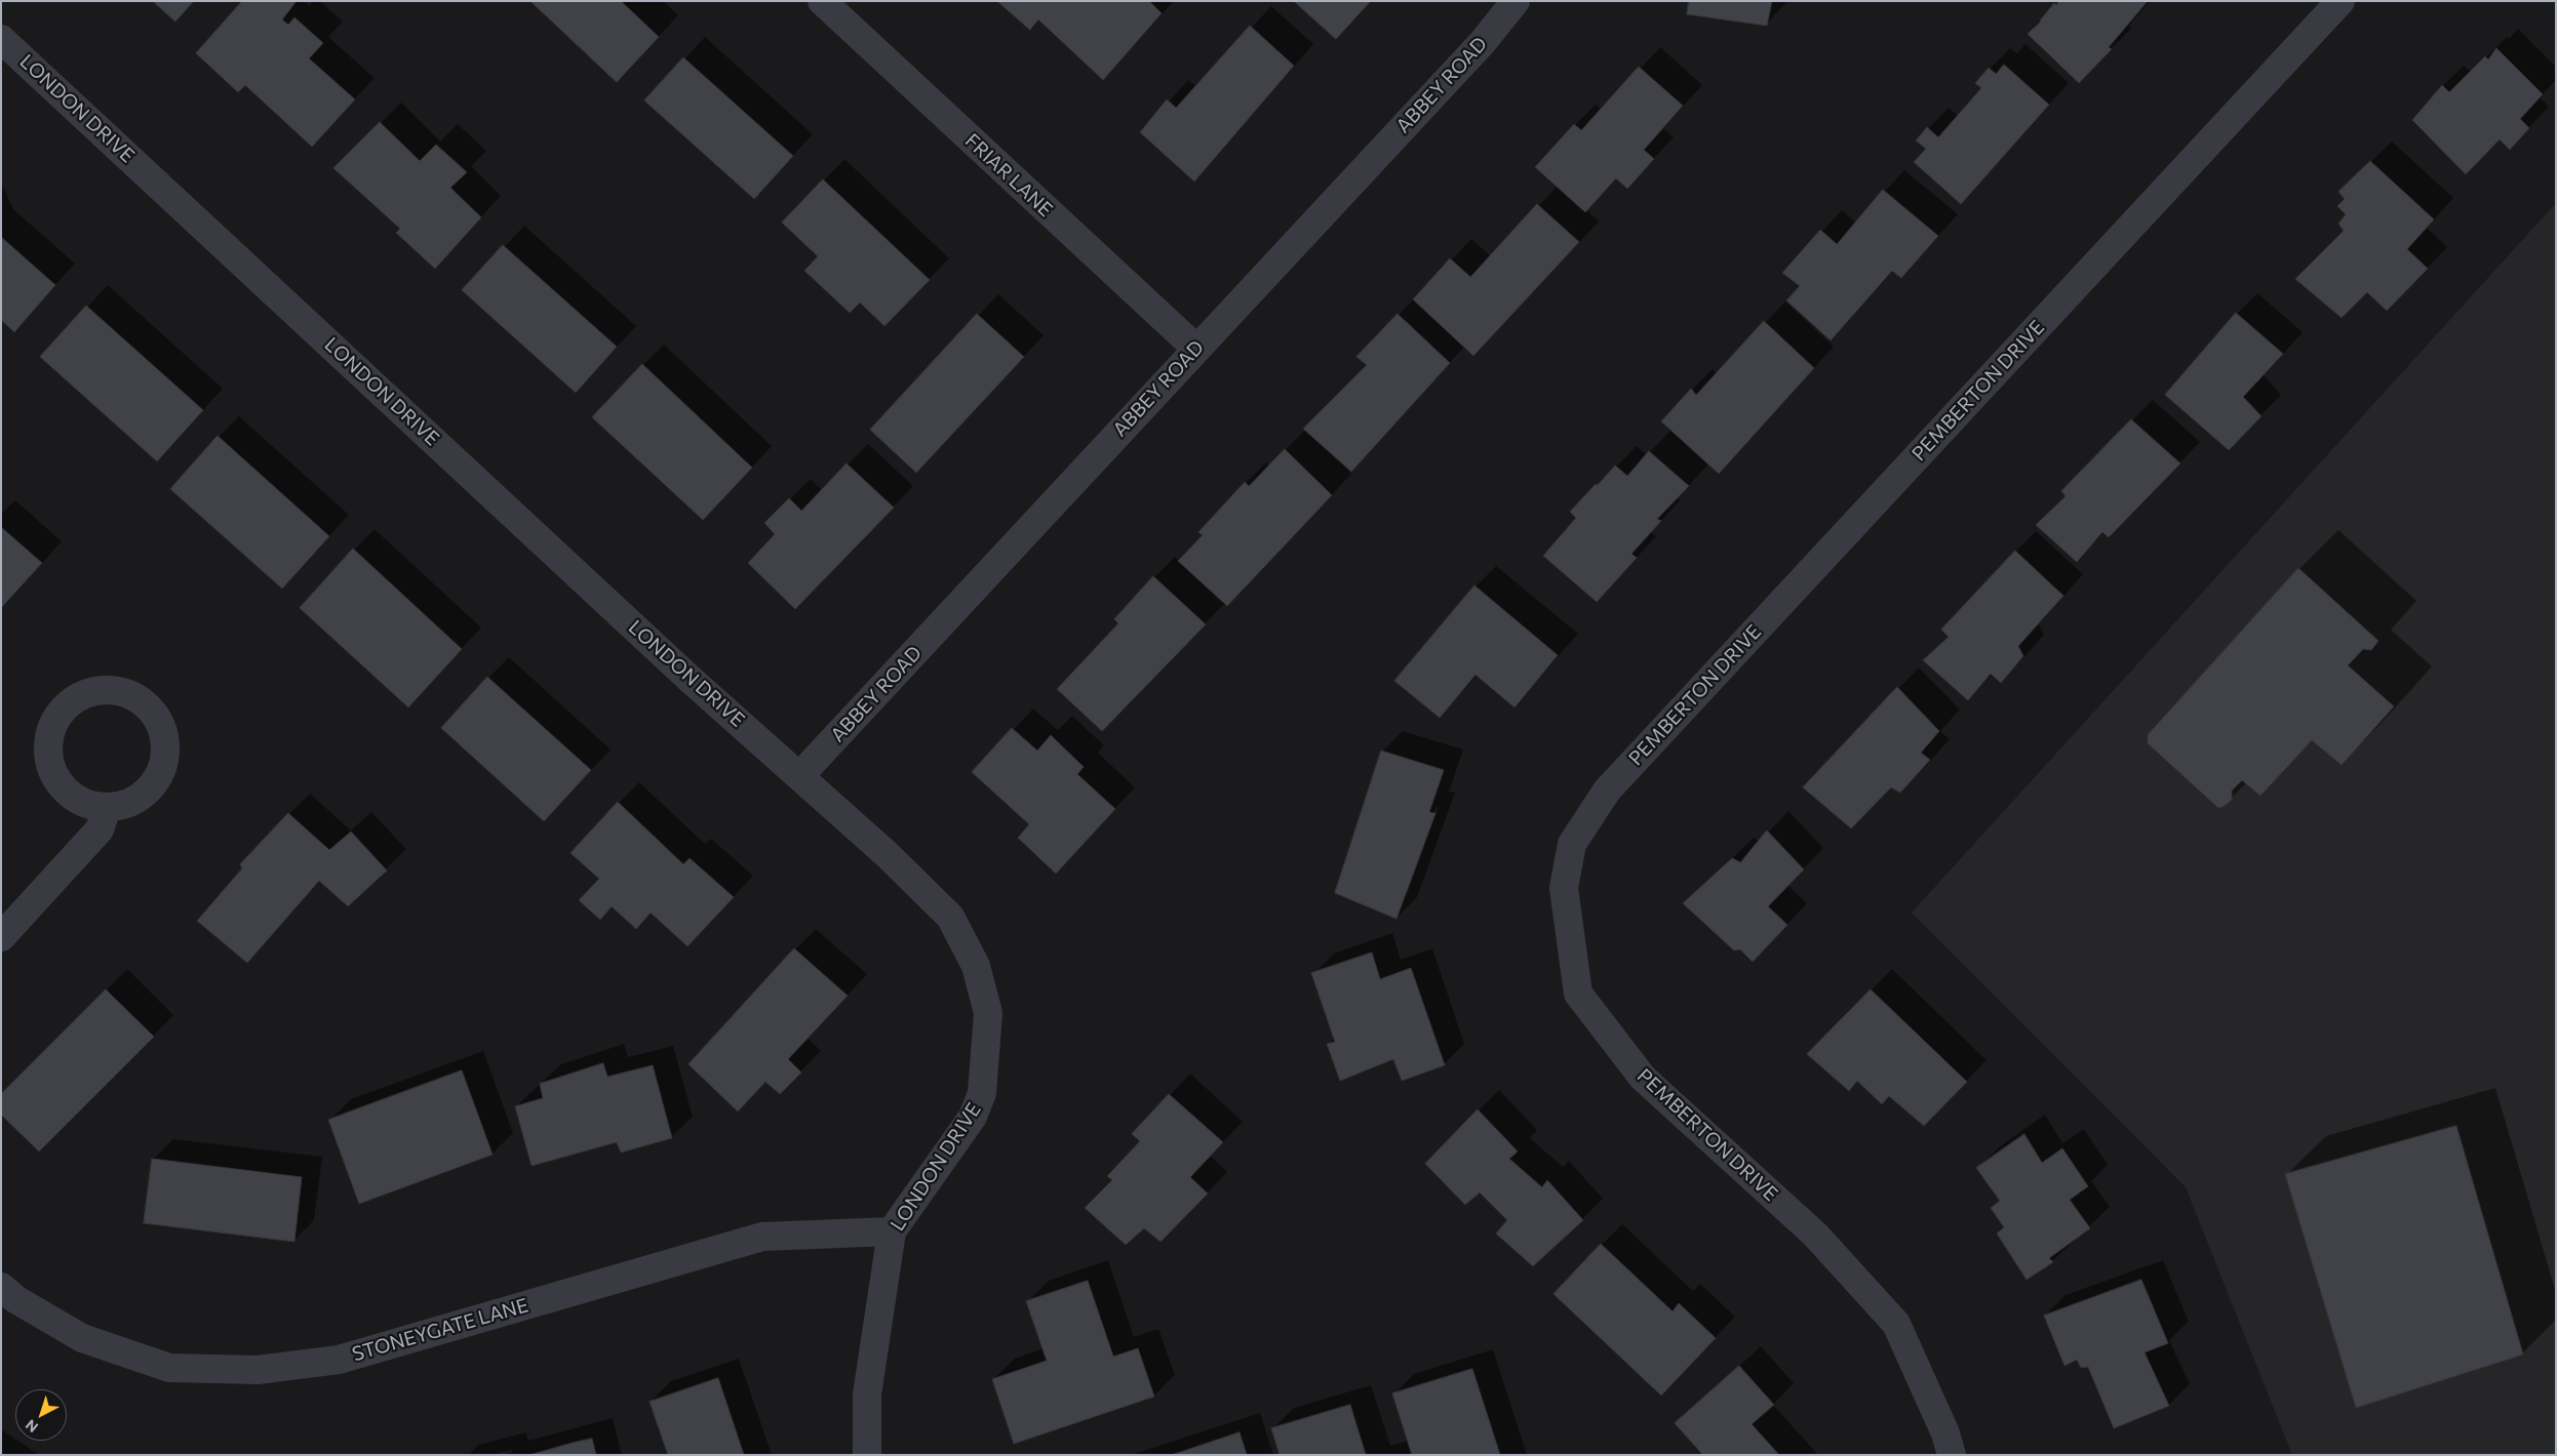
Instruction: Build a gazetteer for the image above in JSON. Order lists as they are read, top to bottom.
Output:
{
  "streets": {
    "street": [
      "ABBEY ROAD",
      "LONDON DRIVE",
      "FRIAR LANE",
      "PEMBERTON DRIVE",
      "STONEYGATE LANE"
    ]
  },
  "crossings": [
    ["ABBEY ROAD", "LONDON DRIVE"],
    ["ABBEY ROAD", "FRIAR LANE"],
    ["LONDON DRIVE", "STONEYGATE LANE"]
  ],
  "north": "bottom left"
}
